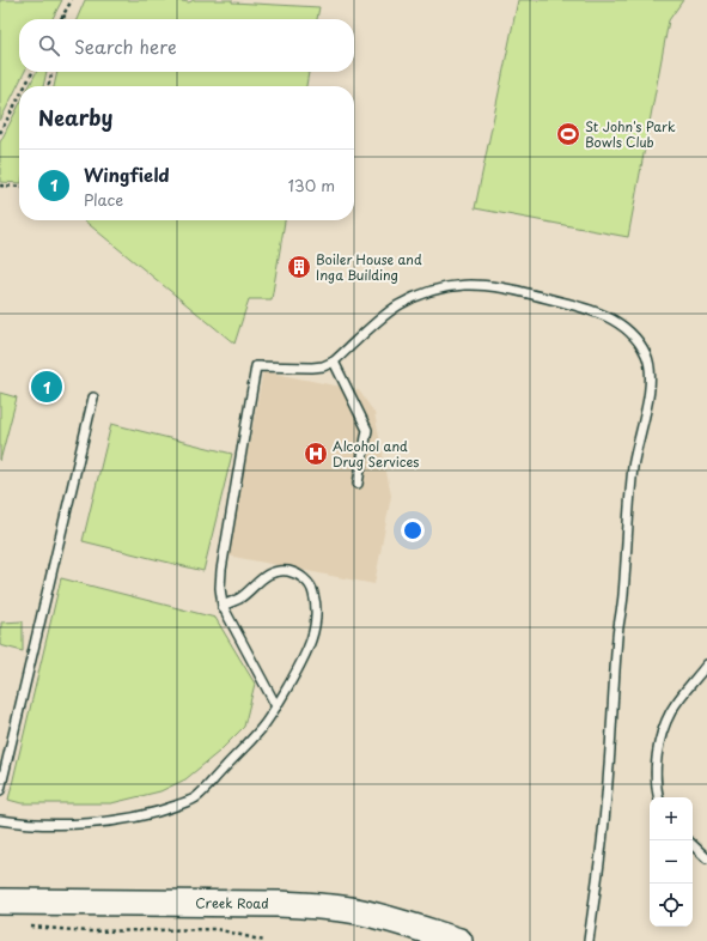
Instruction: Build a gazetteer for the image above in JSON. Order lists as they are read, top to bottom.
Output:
{
  "streets": {
    "street": ["Creek Road"]
  },
  "places": {
    "sports": ["St John's Park Bowls Club"],
    "building": ["Boiler House and Inga Building"],
    "hospital": ["Alcohol and Drug Services"]
  },
  "page": {
    "search": "Search here",
    "heading": "Nearby",
    "list": [
      {
        "mark": "1",
        "name": "Wingfield",
        "note": "Place",
        "value": "130 m"
      }
    ],
    "pins": "1",
    "map_buttons": ["+", "−"]
  }
}
